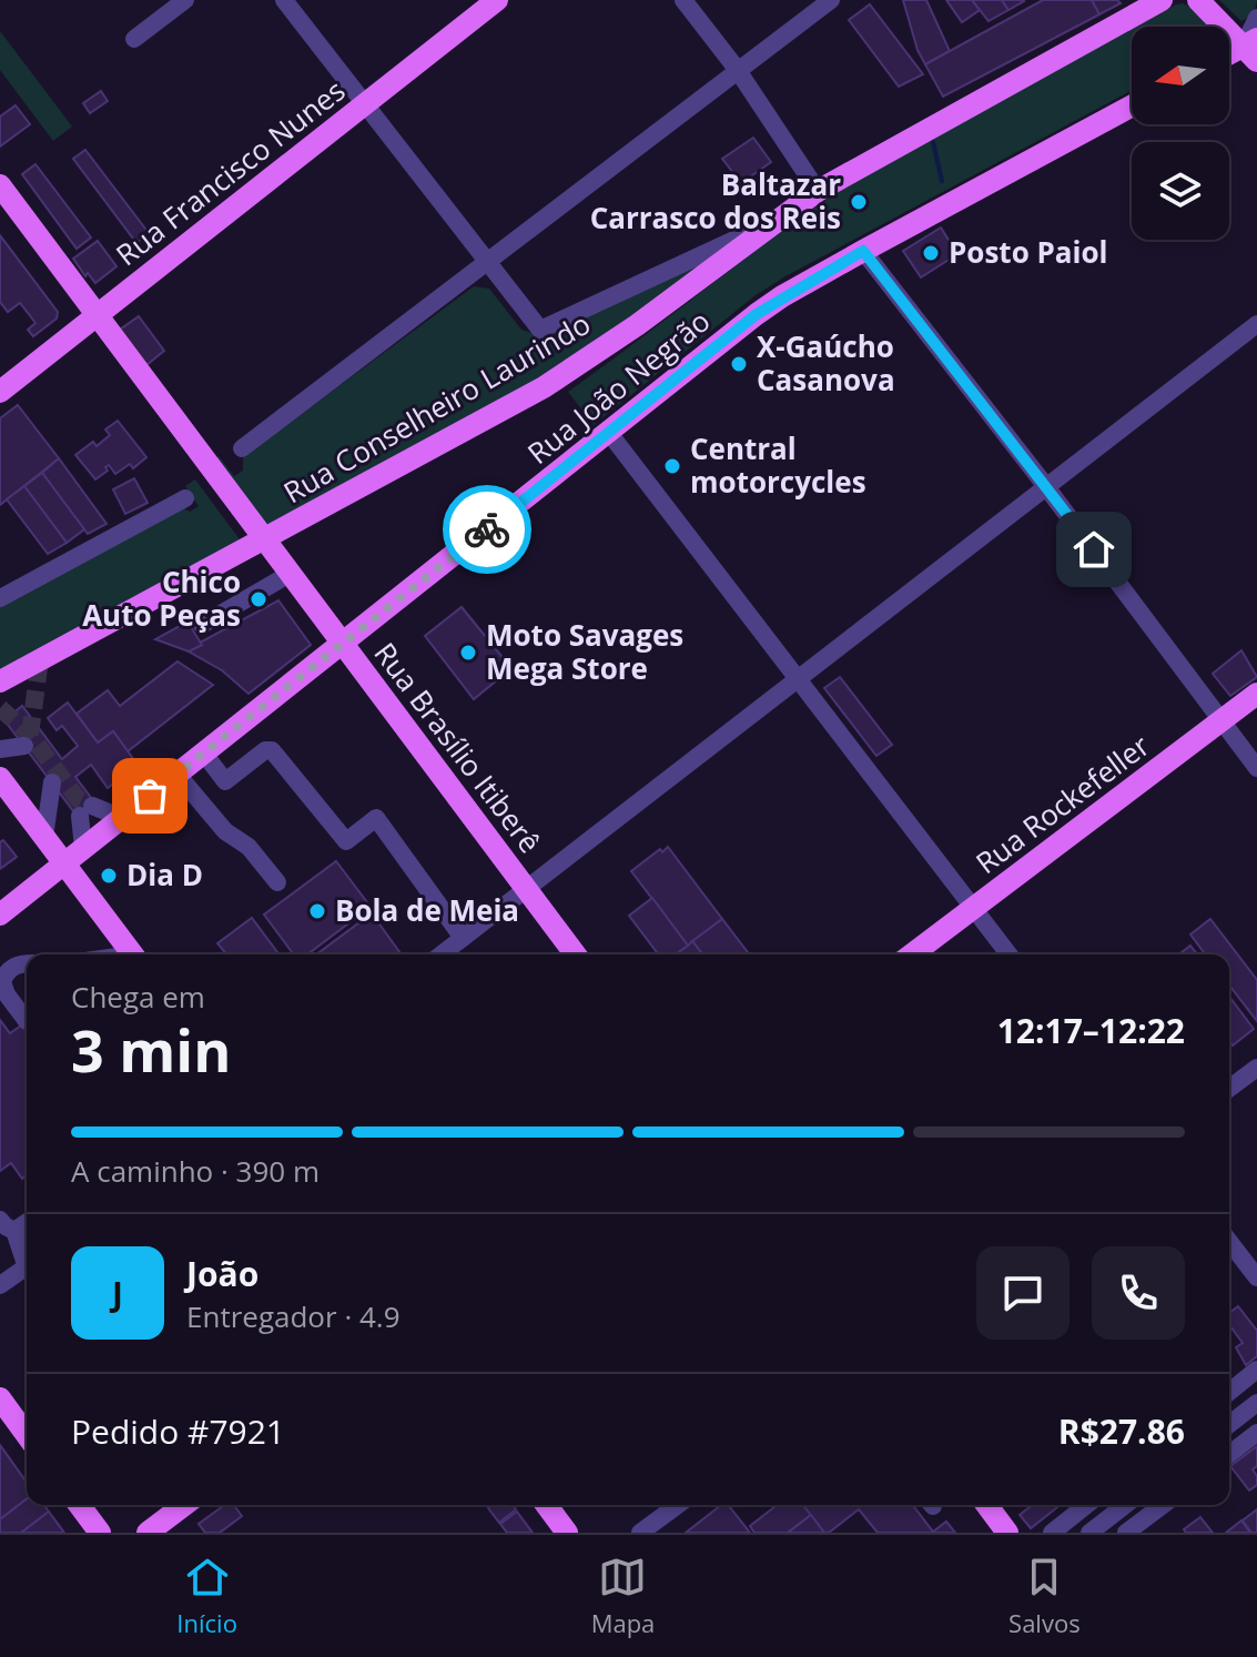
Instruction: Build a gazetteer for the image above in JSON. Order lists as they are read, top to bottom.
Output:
{
  "streets": {
    "main road": [
      "Rua Francisco Nunes",
      "Rua João Negrão",
      "Rua Conselheiro Laurindo",
      "Rua Brasílio Itiberê",
      "Rua Rockefeller"
    ]
  },
  "crossings": [
    ["Rua Francisco Nunes", "Rua Brasílio Itiberê"],
    ["Rua João Negrão", "Rua Brasílio Itiberê"],
    ["Rua Conselheiro Laurindo", "Rua Brasílio Itiberê"]
  ],
  "places": [
    "Baltazar Carrasco dos Reis",
    "Posto Paiol",
    "X-Gaúcho Casanova",
    "Central motorcycles",
    "Chico Auto Peças",
    "Moto Savages Mega Store",
    "Dia D",
    "Bola de Meia"
  ],
  "north": "left",
  "page": {
    "heading": ["3 min", "Chega em", "12:17–12:22"],
    "panel": [
      "João",
      "Entregador · 4.9",
      "Pedido #7921",
      "R$27.86"
    ],
    "bar": "A caminho · 390 m",
    "round": "J",
    "tabs": ["Início", "Mapa", "Salvos"]
  }
}
